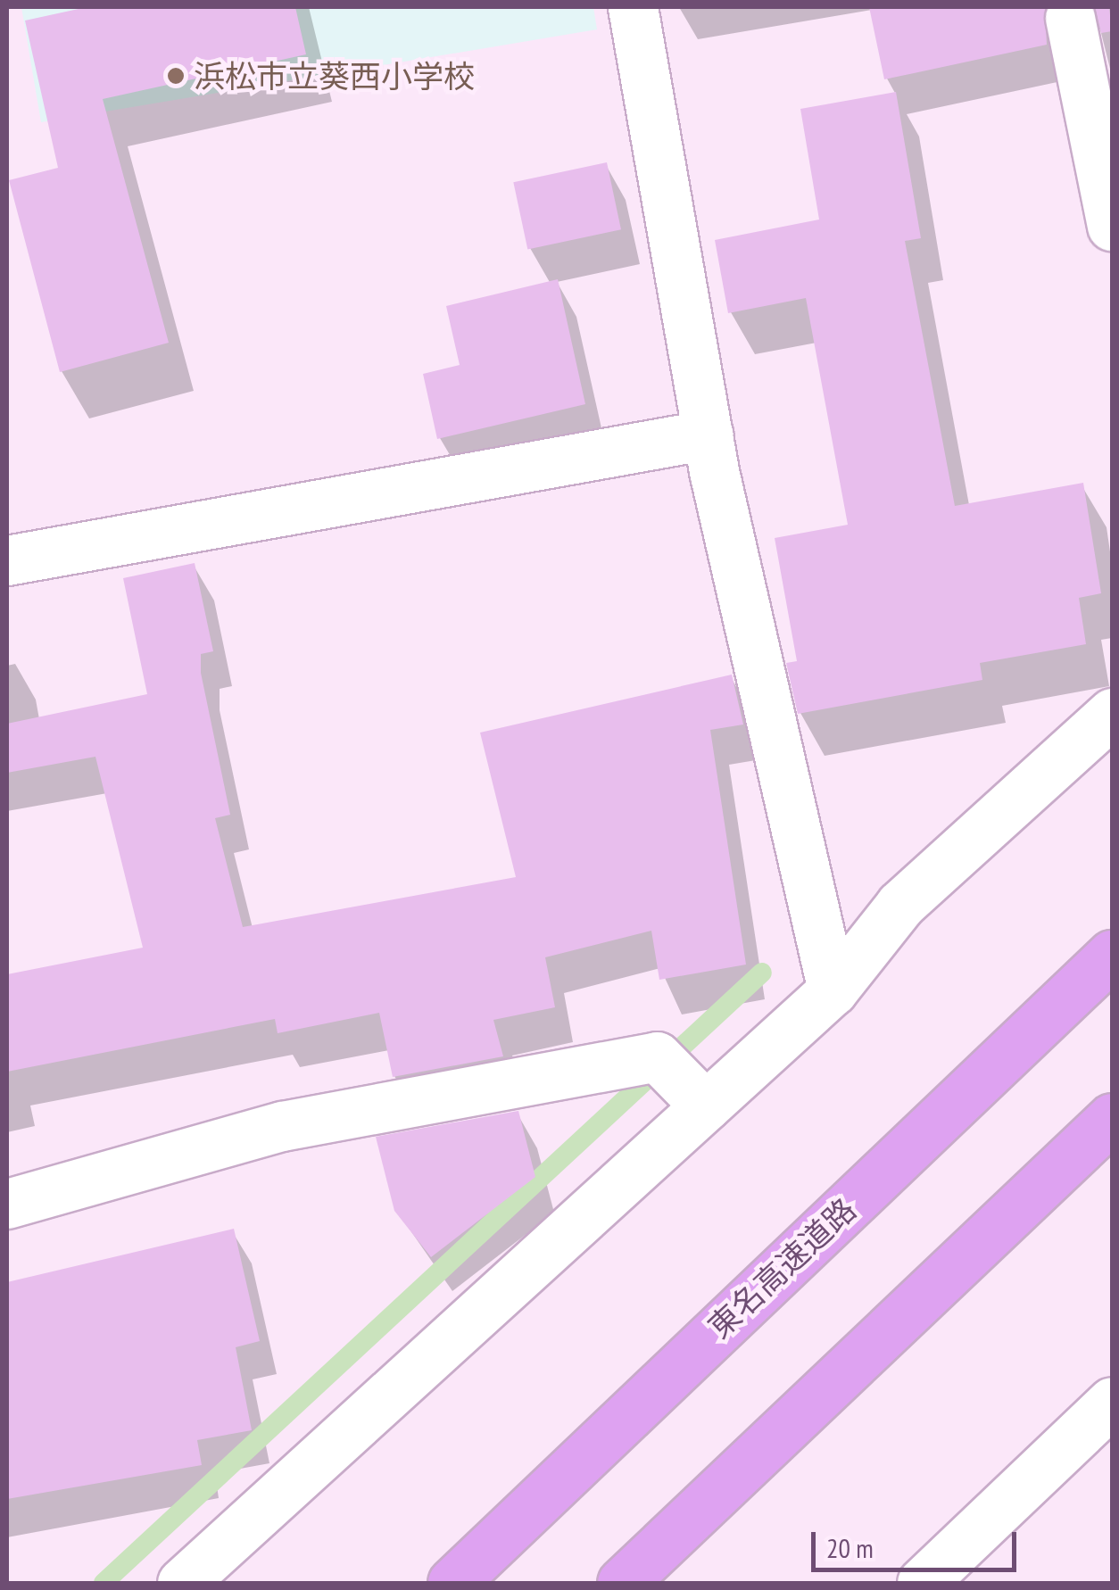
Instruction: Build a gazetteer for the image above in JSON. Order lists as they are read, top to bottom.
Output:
{
  "streets": {
    "highway": ["東名高速道路"]
  },
  "places": ["浜松市立葵西小学校"],
  "scale_bar": "20 m"
}
